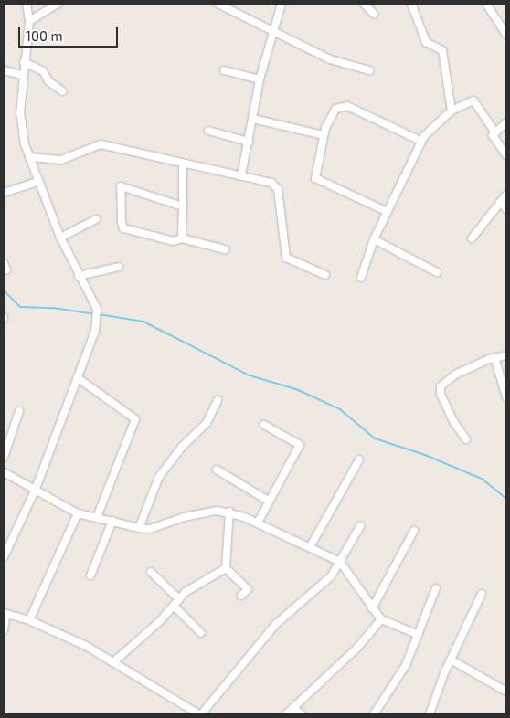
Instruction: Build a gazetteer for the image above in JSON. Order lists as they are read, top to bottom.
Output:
{
  "scale_bar": "100 m"
}
